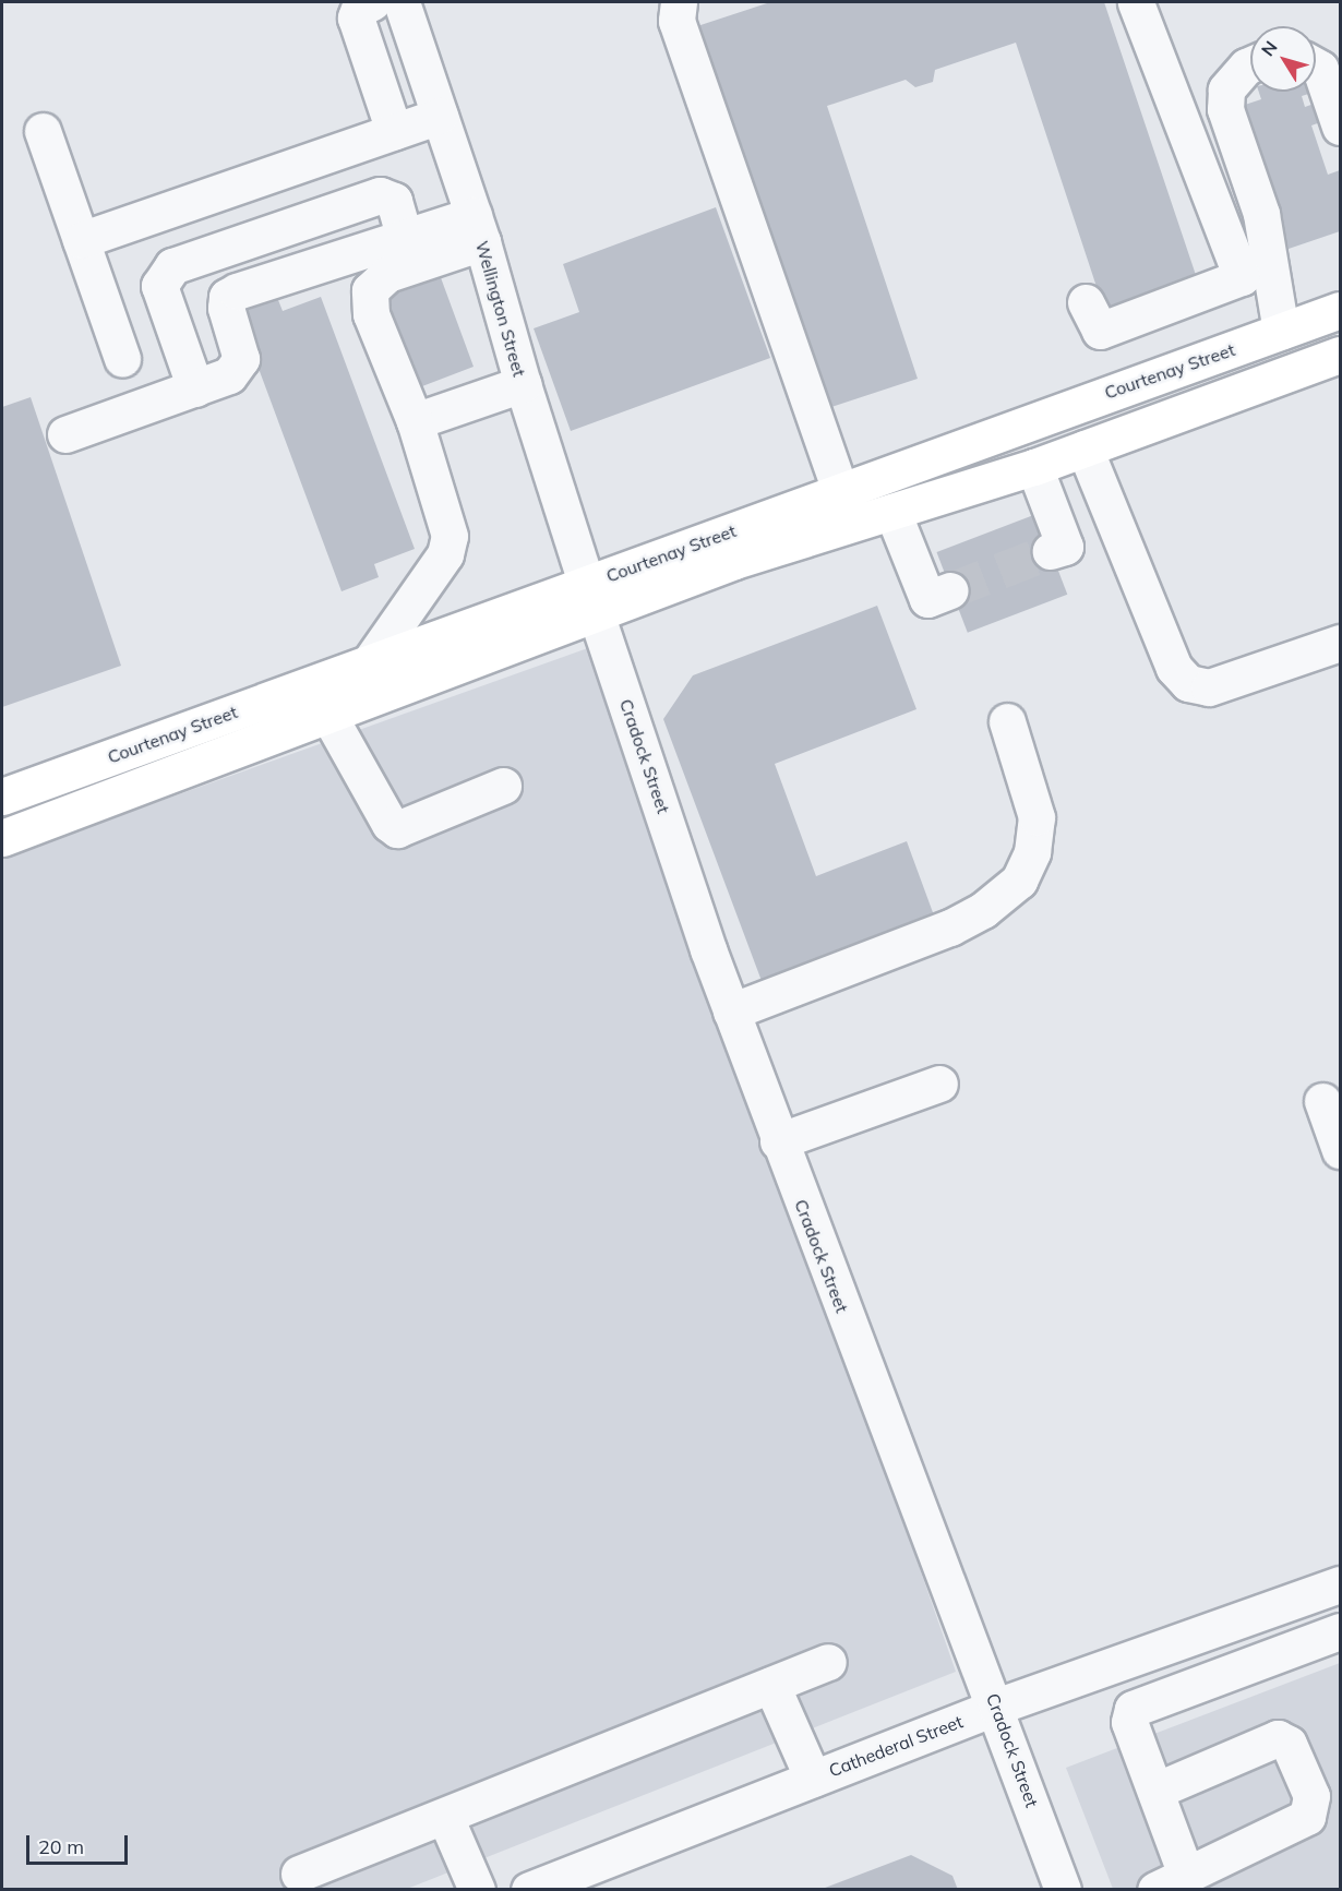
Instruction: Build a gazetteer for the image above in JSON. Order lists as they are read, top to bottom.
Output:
{
  "streets": {
    "highway": ["Courtenay Street"],
    "street": ["Wellington Street", "Cradock Street", "Cathederal Street"]
  },
  "crossings": [
    ["Wellington Street", "Courtenay Street"],
    ["Wellington Street", "Cradock Street"],
    ["Courtenay Street", "Cradock Street"],
    ["Cradock Street", "Cathederal Street"]
  ],
  "scale_bar": "20 m",
  "north": "top left"
}
